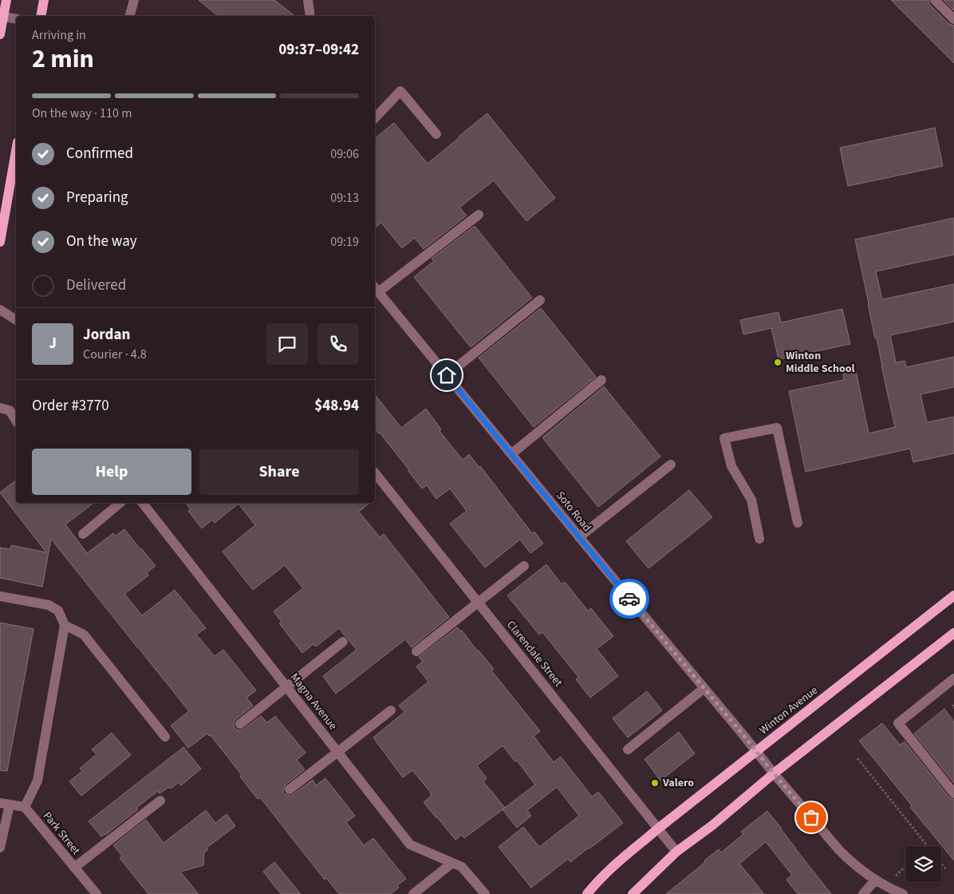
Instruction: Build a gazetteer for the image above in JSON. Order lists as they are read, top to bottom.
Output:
{
  "streets": {
    "main road": ["Winton Avenue"],
    "street": [
      "Soto Road",
      "Clarendale Street",
      "Magna Avenue",
      "Park Street"
    ]
  },
  "crossings": [
    ["Soto Road", "Winton Avenue"],
    ["Clarendale Street", "Winton Avenue"]
  ],
  "places": ["Winton Middle School", "Valero"],
  "page": {
    "heading": ["2 min", "Arriving in", "09:37–09:42"],
    "panel": [
      "Jordan",
      "Courier · 4.8",
      "Order #3770",
      "$48.94"
    ],
    "bar": "On the way · 110 m",
    "list": [
      ["Confirmed", "09:06"],
      ["Preparing", "09:13"],
      ["On the way", "09:19"],
      "Delivered"
    ],
    "round": "J",
    "buttons": ["Help", "Share"]
  }
}
